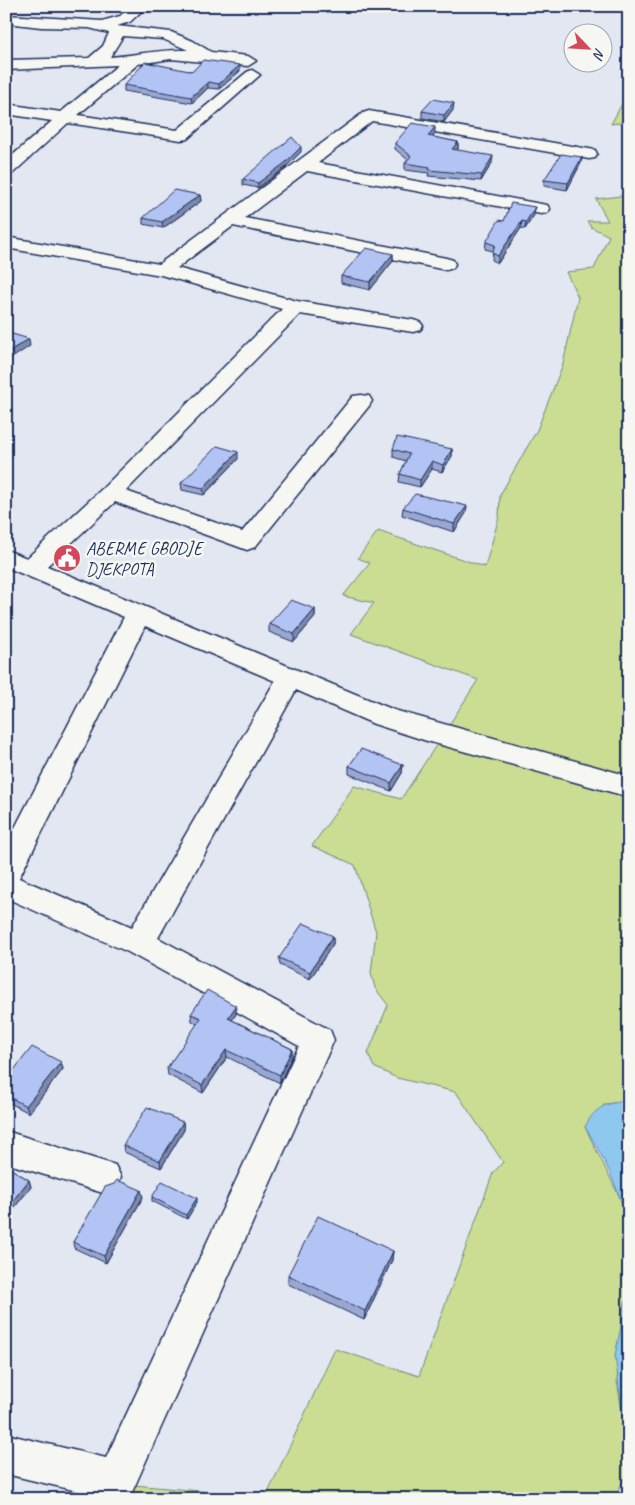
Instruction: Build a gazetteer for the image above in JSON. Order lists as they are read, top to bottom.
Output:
{
  "places": {
    "public building": ["ABERME GBODJE DJEKPOTA"]
  },
  "north": "bottom right"
}
